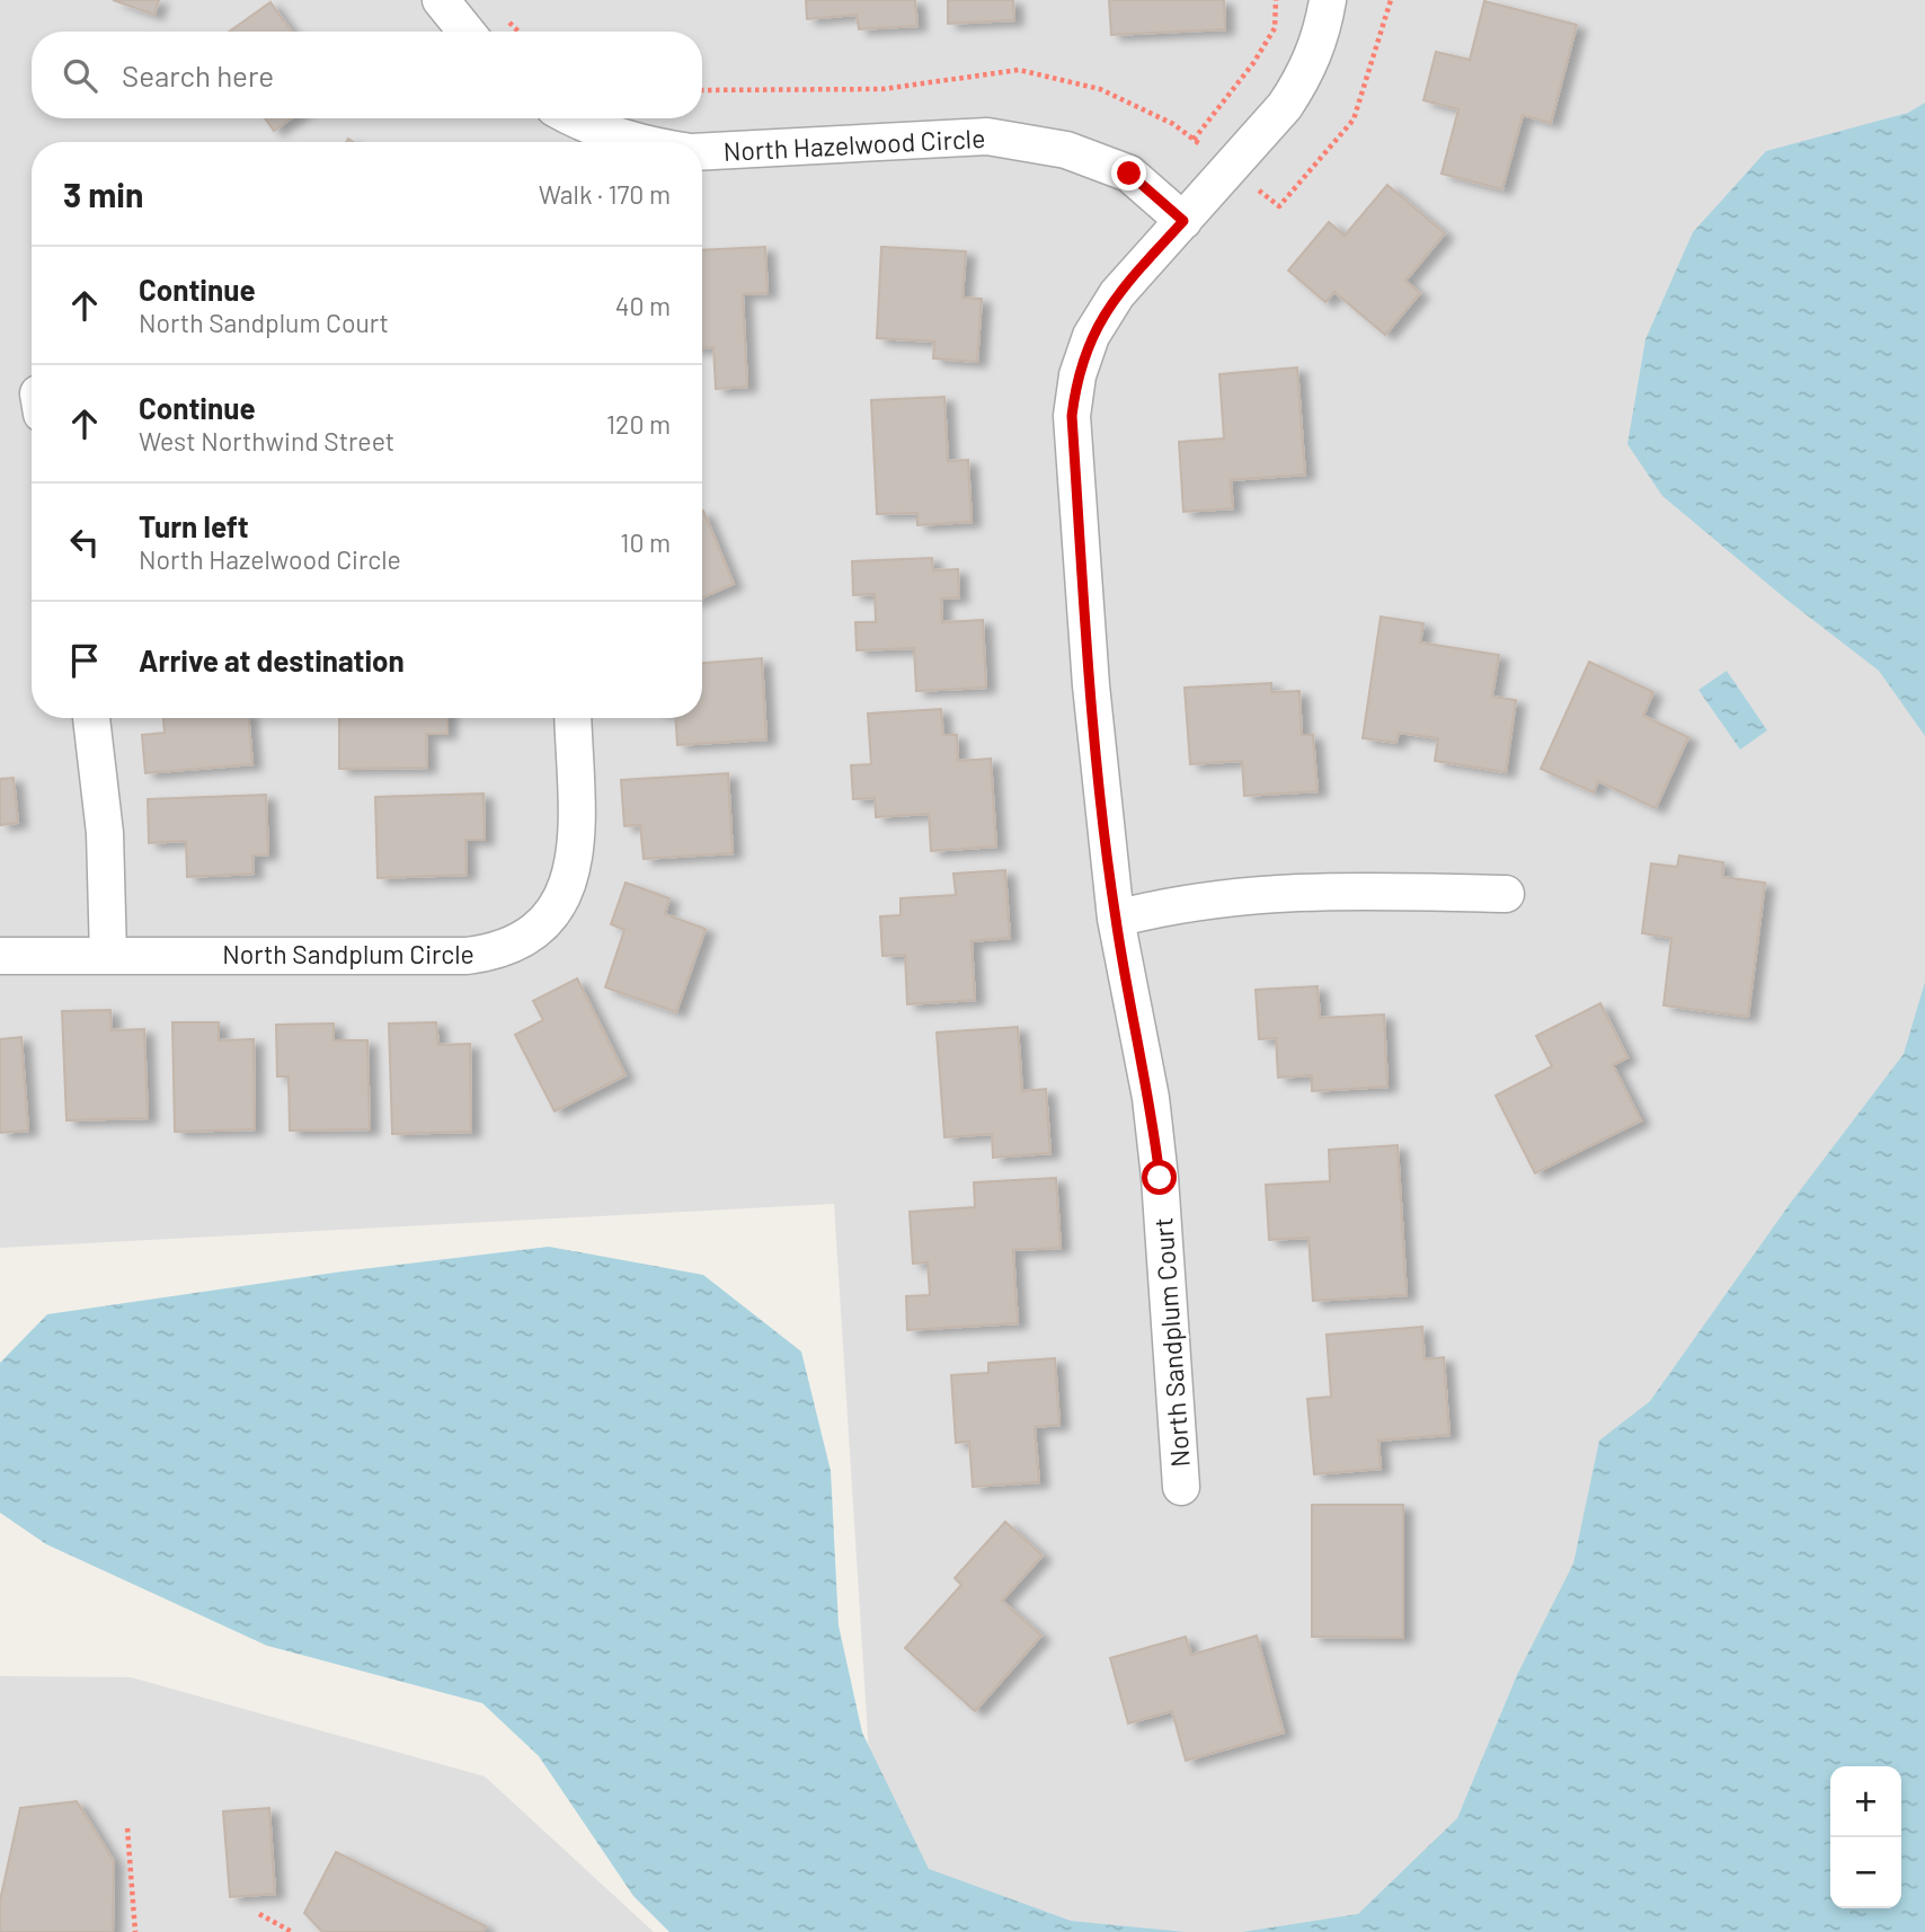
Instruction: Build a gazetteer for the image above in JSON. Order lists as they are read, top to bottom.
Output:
{
  "streets": {
    "street": ["North Hazelwood Circle", "North Sandplum Circle", "North Sandplum Court"]
  },
  "crossings": [
    ["North Hazelwood Circle", "North Sandplum Court"]
  ],
  "page": {
    "search": "Search here",
    "heading": ["3 min", "Walk · 170 m"],
    "list": [
      ["Continue", "North Sandplum Court", "40 m"],
      ["Continue", "West Northwind Street", "120 m"],
      ["Turn left", "North Hazelwood Circle", "10 m"],
      "Arrive at destination"
    ],
    "map_buttons": ["+", "−"]
  }
}
